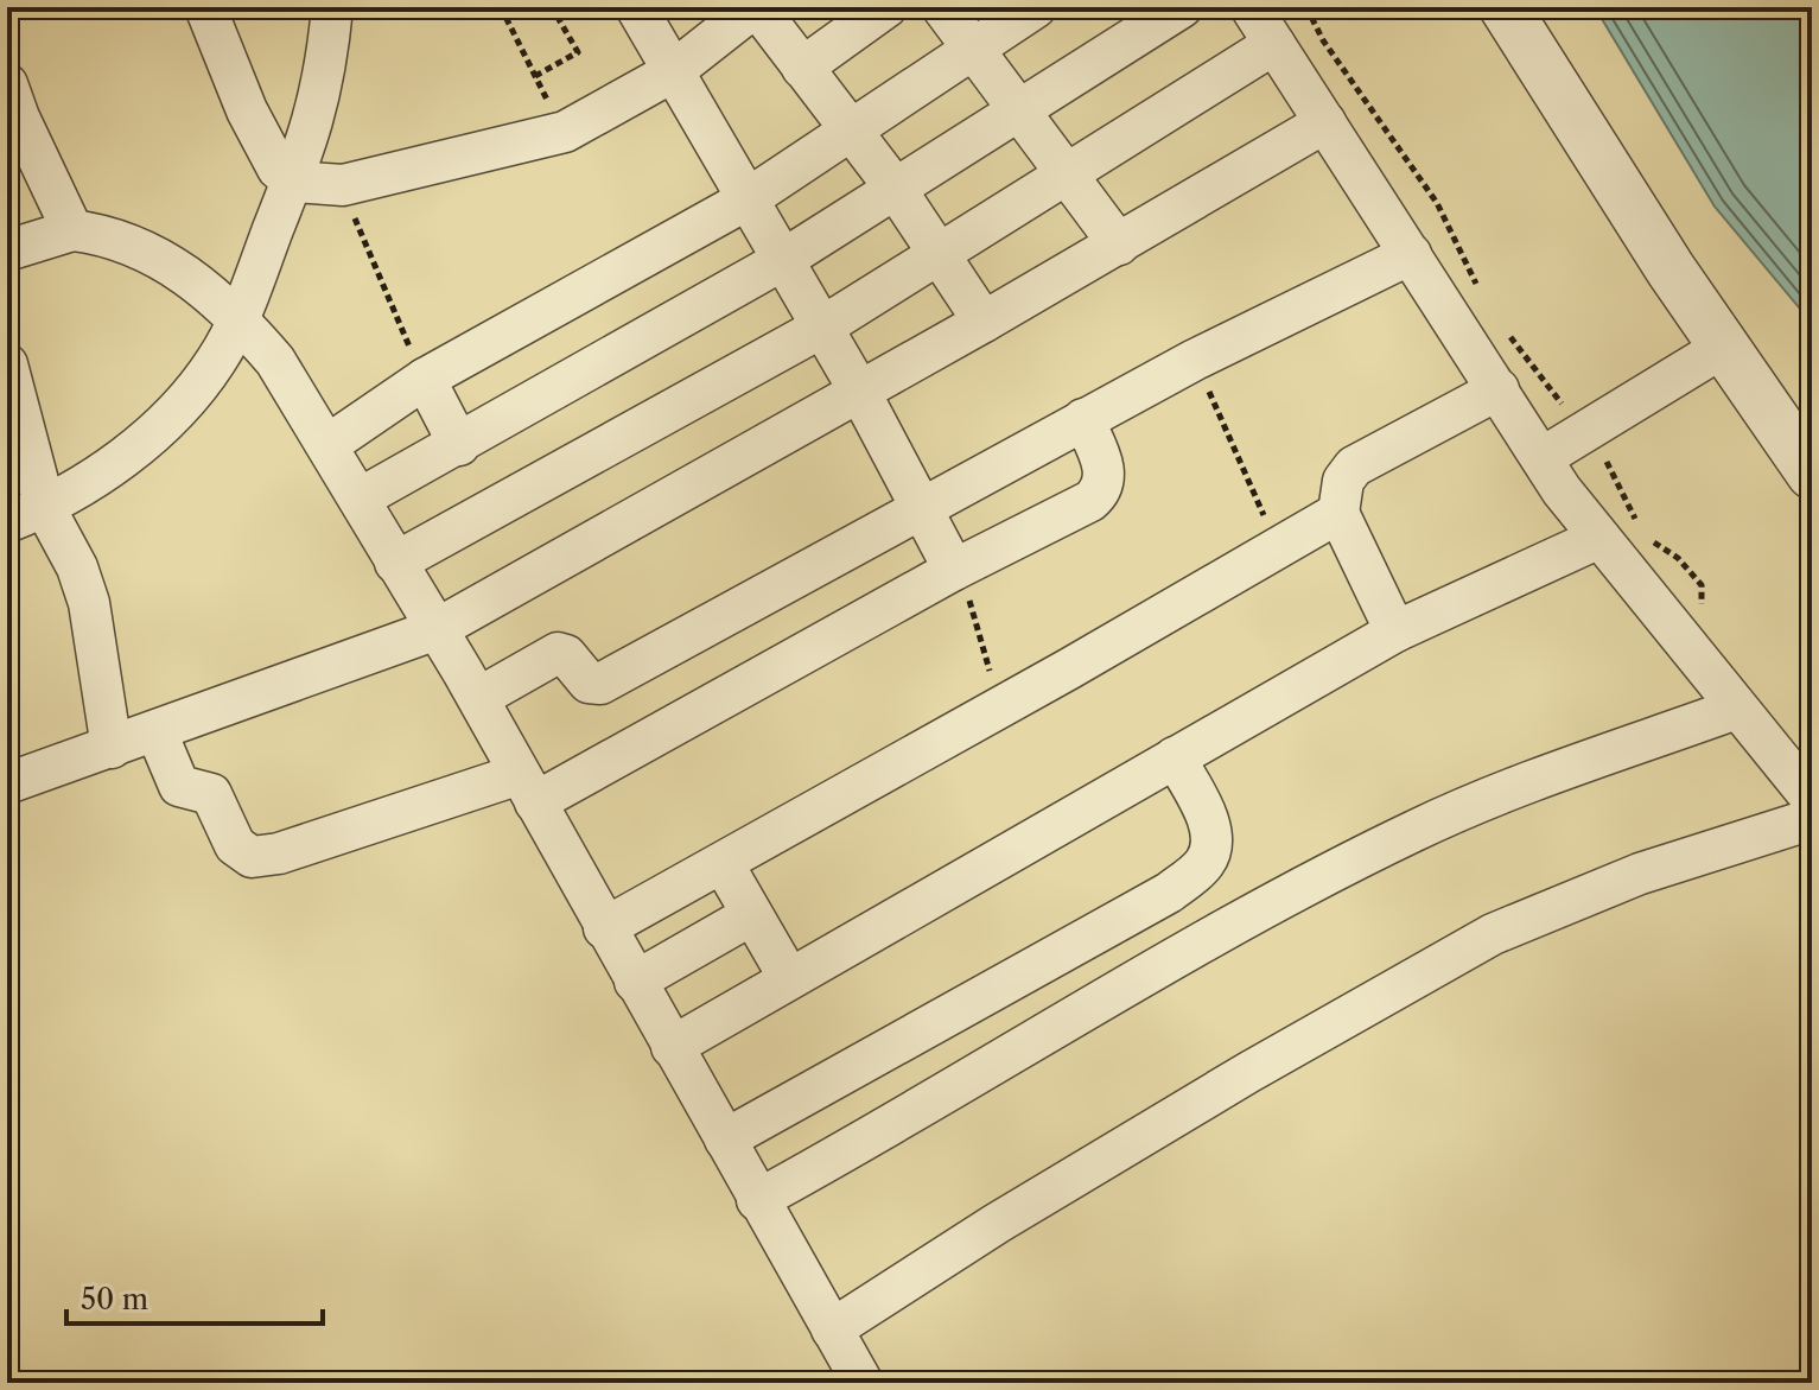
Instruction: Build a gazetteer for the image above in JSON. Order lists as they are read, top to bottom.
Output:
{
  "scale_bar": "50 m"
}
